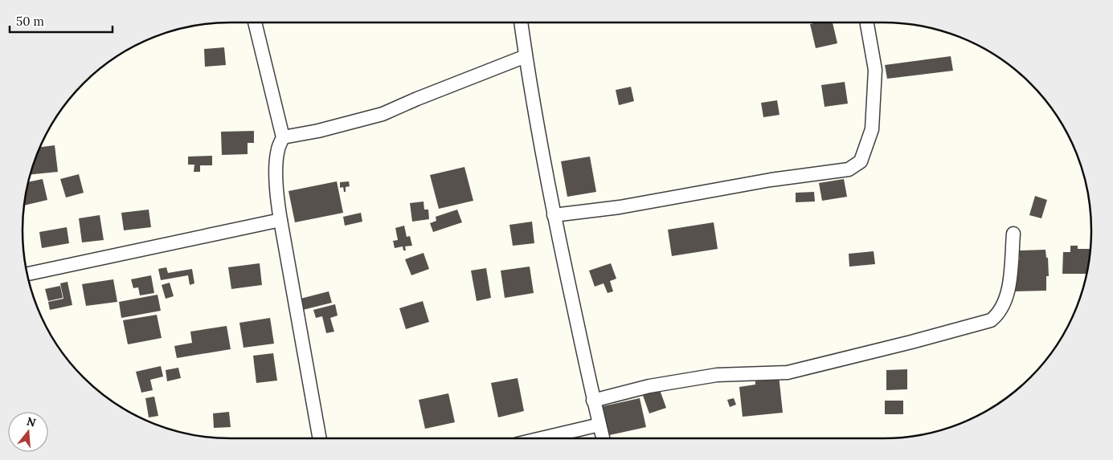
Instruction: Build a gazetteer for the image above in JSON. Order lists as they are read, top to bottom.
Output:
{
  "scale_bar": "50 m",
  "north": "top"
}
